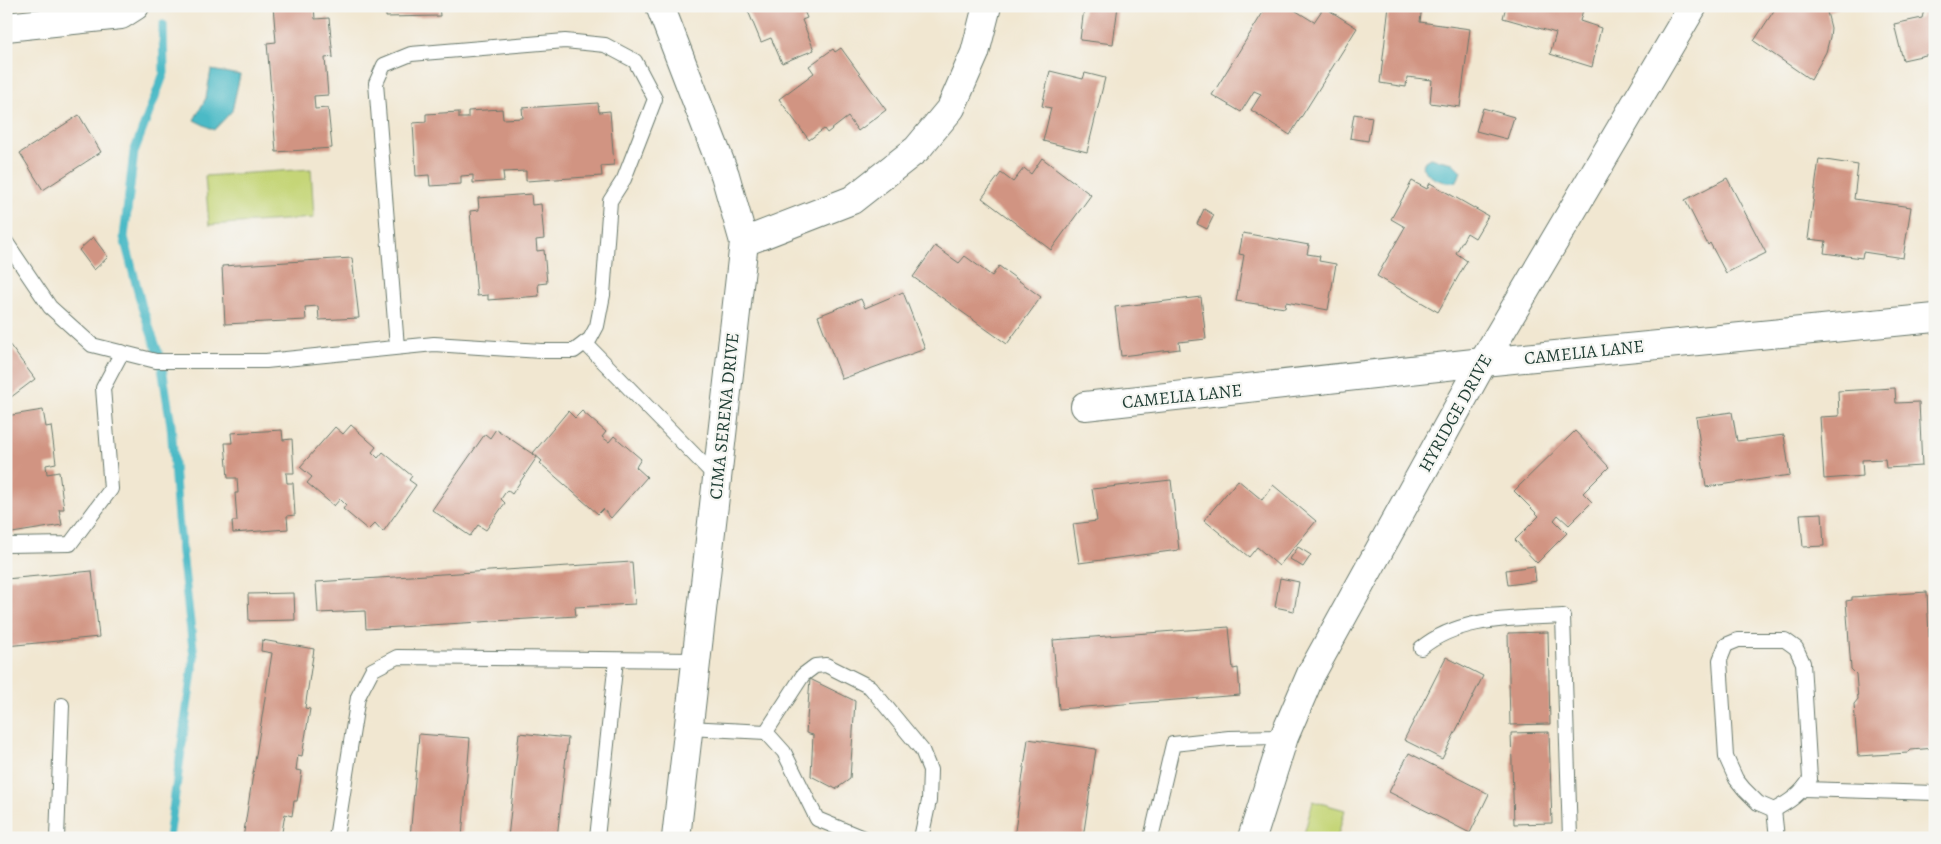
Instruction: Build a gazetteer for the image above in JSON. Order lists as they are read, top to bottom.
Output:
{
  "streets": {
    "street": ["CAMELIA LANE", "HYRIDGE DRIVE", "CIMA SERENA DRIVE"]
  },
  "crossings": [
    ["CAMELIA LANE", "HYRIDGE DRIVE"]
  ]
}
